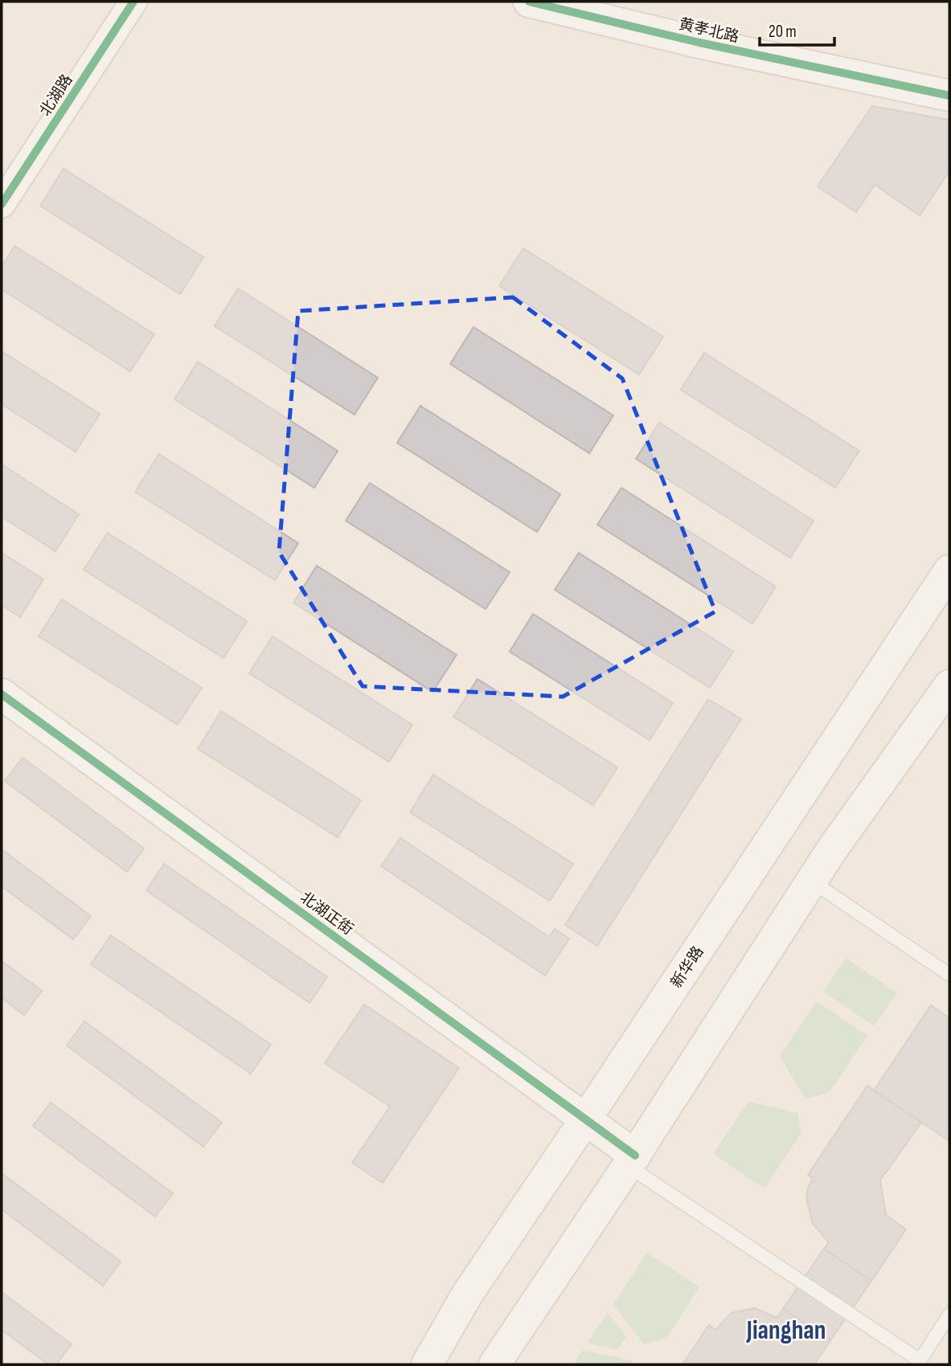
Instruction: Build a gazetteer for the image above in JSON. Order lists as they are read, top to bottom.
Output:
{
  "streets": {
    "main road": ["黄孝北路", "北湖正街", "新华路"],
    "street": ["北湖路"]
  },
  "crossings": [
    ["北湖正街", "新华路"]
  ],
  "districts": ["Jianghan"],
  "scale_bar": "20 m"
}
